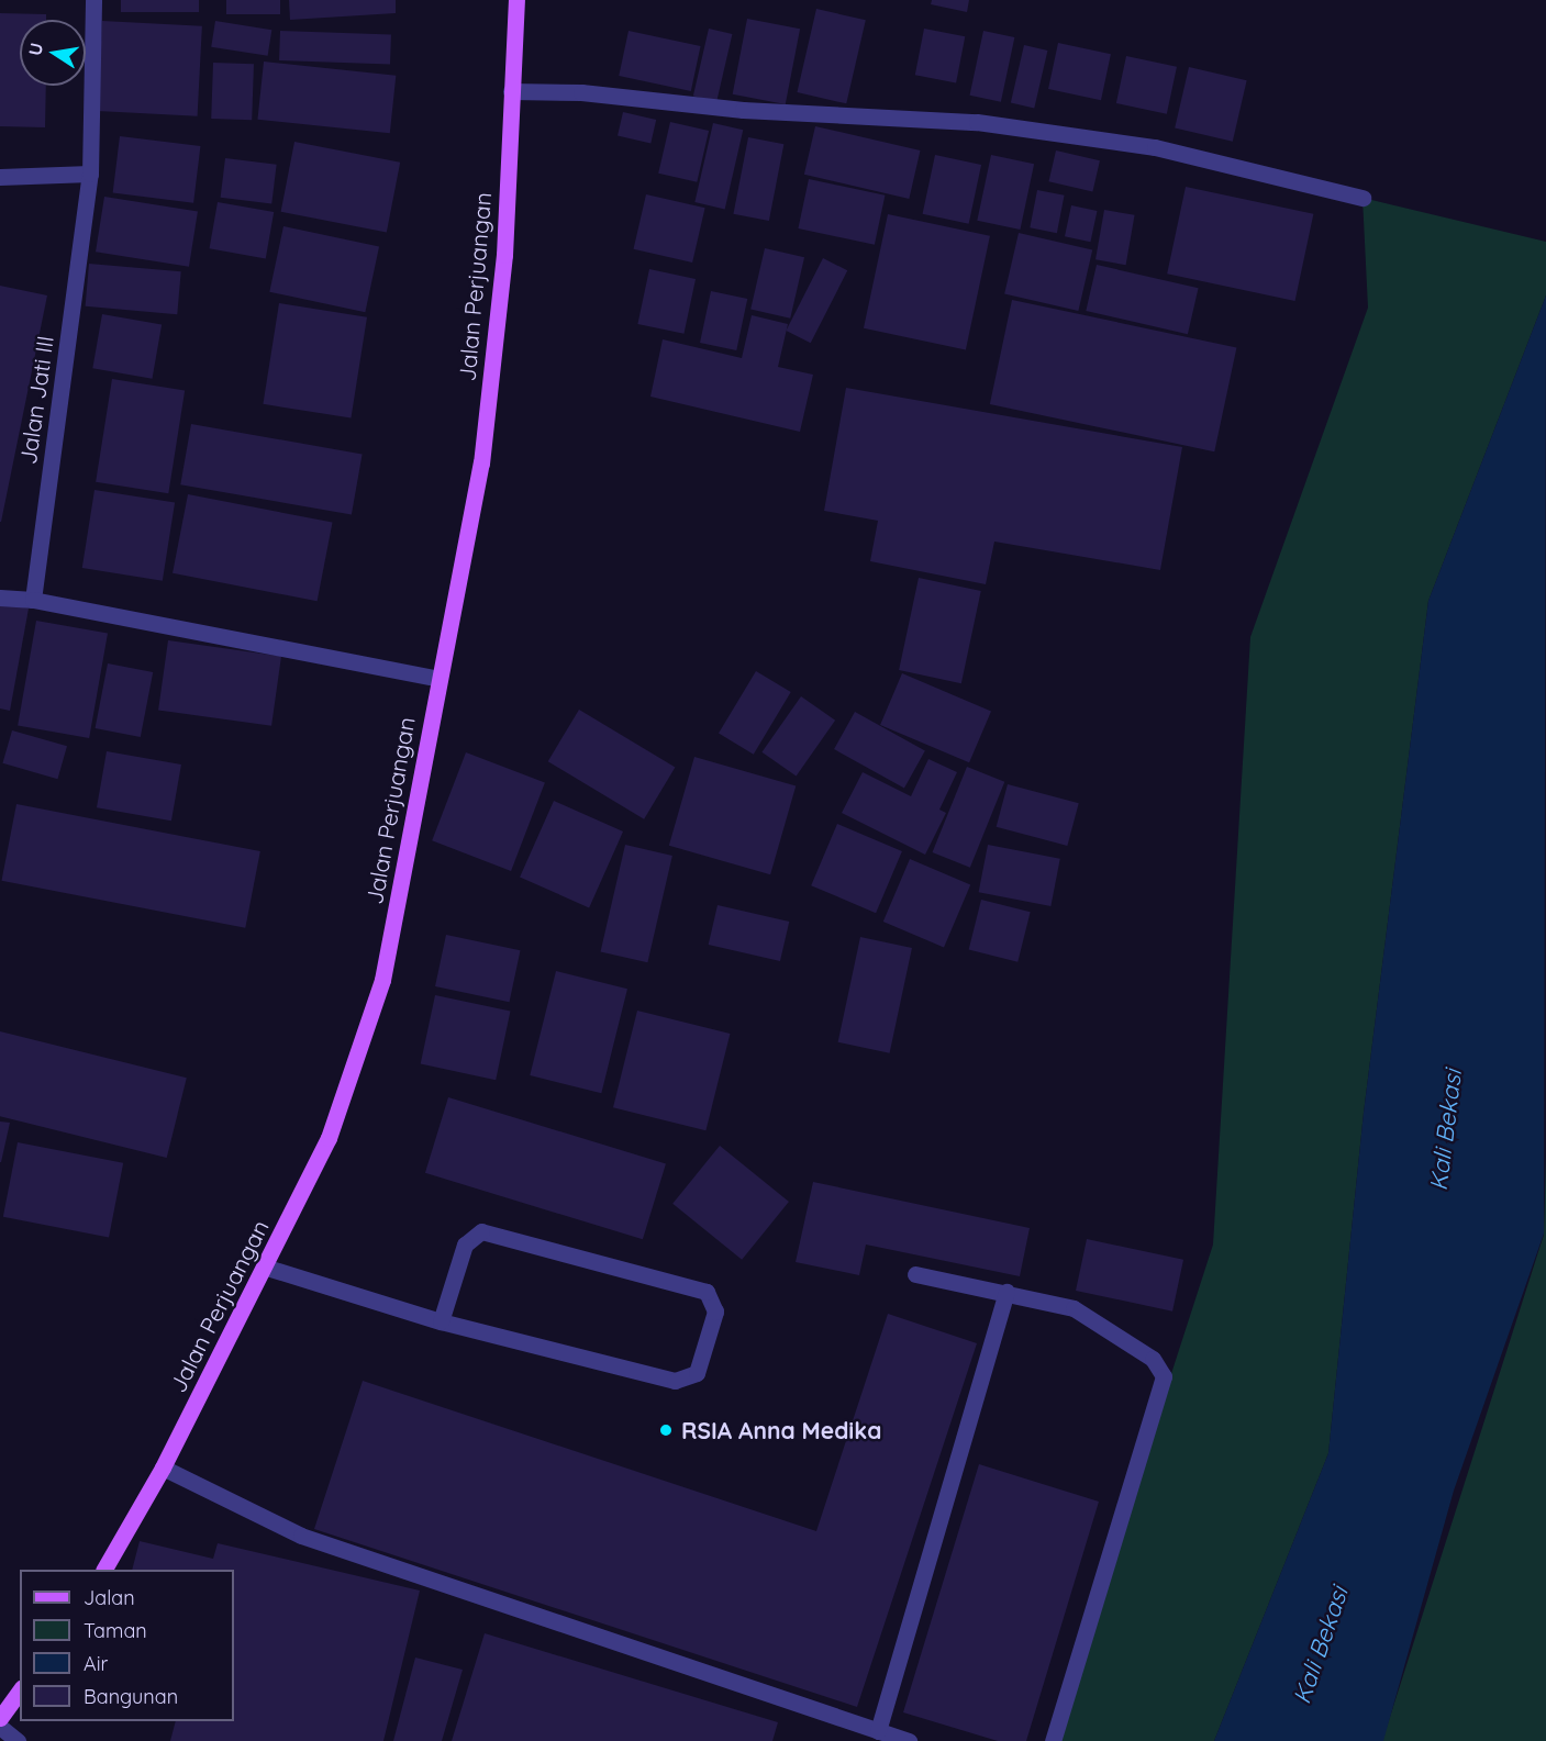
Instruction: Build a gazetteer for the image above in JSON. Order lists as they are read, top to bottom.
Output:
{
  "streets": {
    "main road": ["Jalan Perjuangan"],
    "street": ["Jalan Jati III"]
  },
  "water": ["Kali Bekasi"],
  "places": ["RSIA Anna Medika"],
  "legend": [
    "Jalan",
    "Taman",
    "Air",
    "Bangunan"
  ],
  "north": "left"
}
